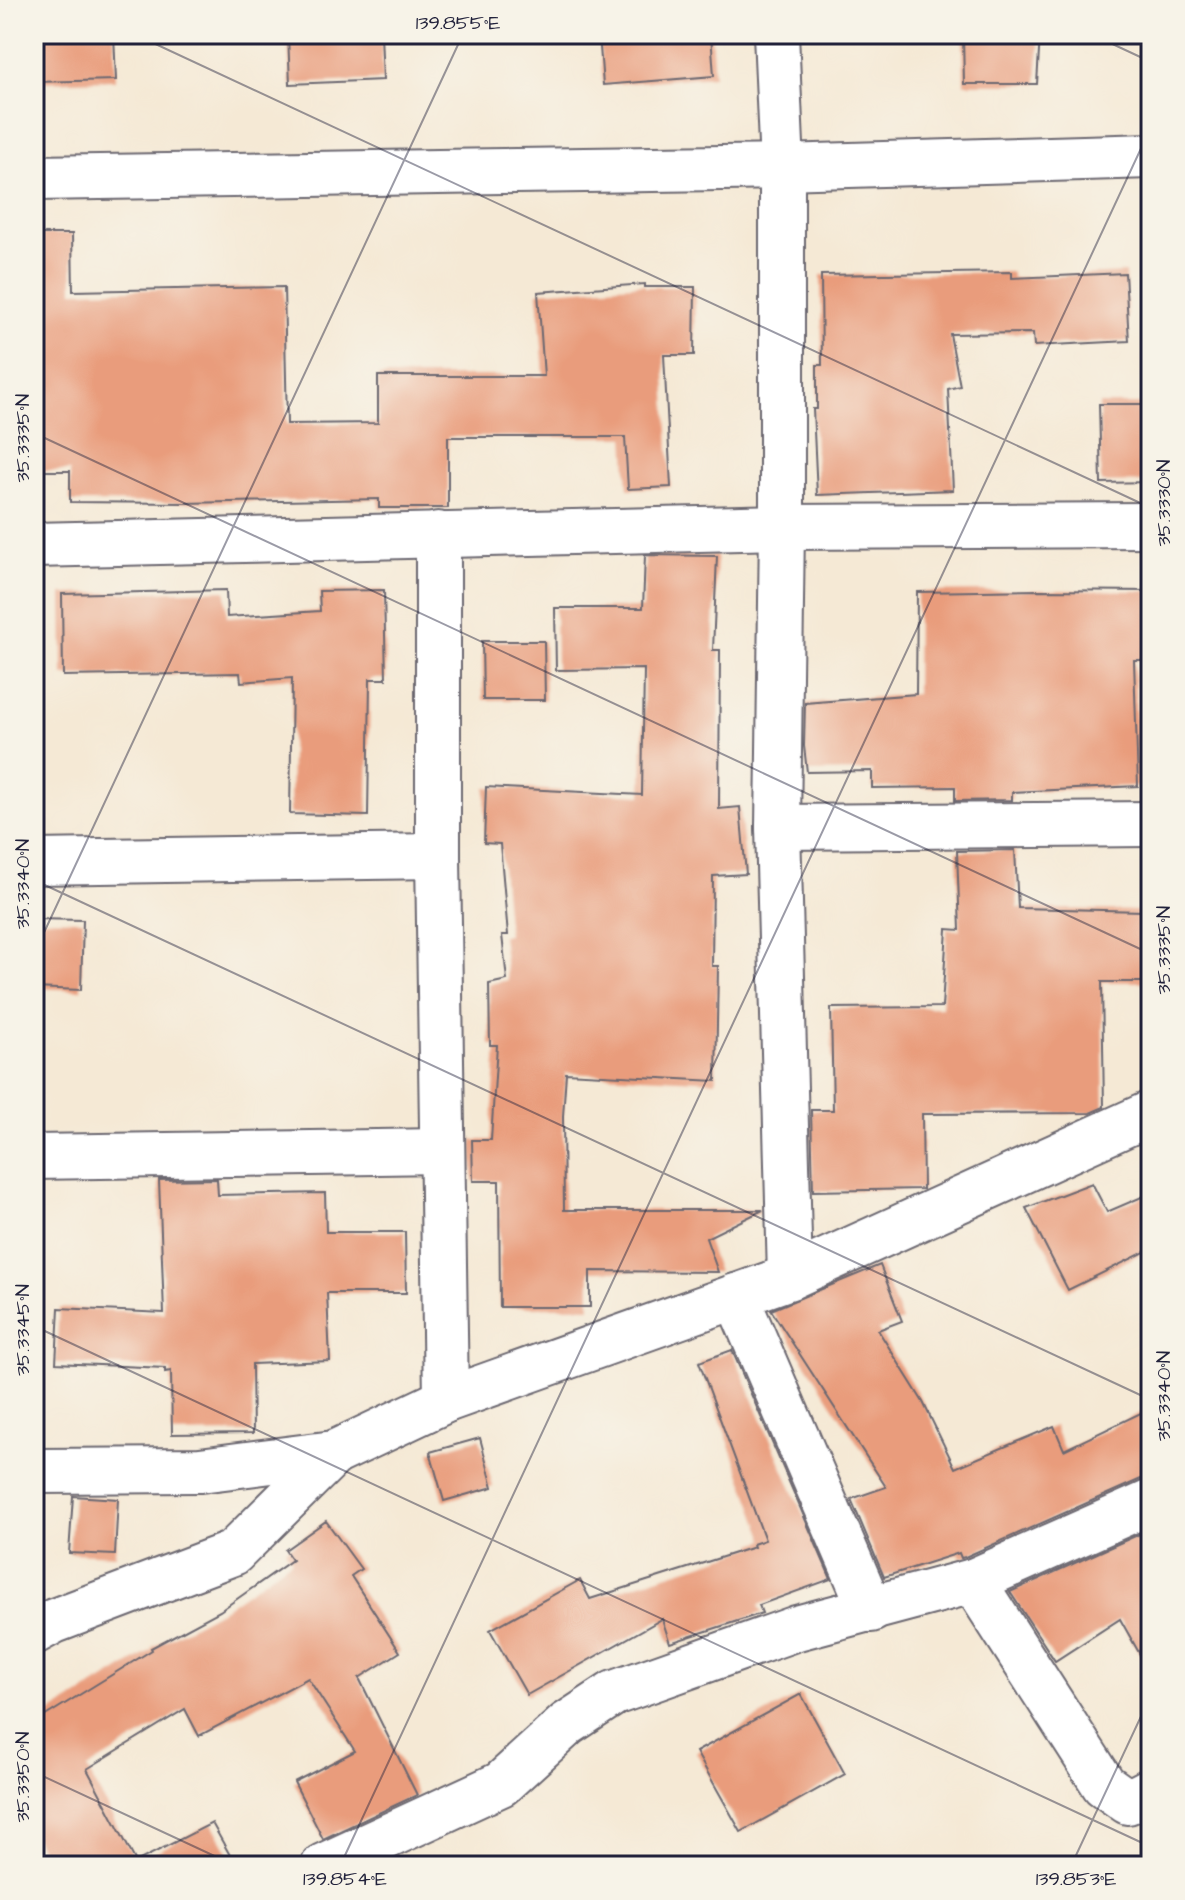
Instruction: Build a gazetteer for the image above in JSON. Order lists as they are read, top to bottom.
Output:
{
  "coordinates": [
    "139.855°E",
    "35.3335°N",
    "35.3330°N",
    "35.3340°N",
    "35.3345°N",
    "35.3350°N",
    "139.854°E",
    "139.853°E"
  ]
}
